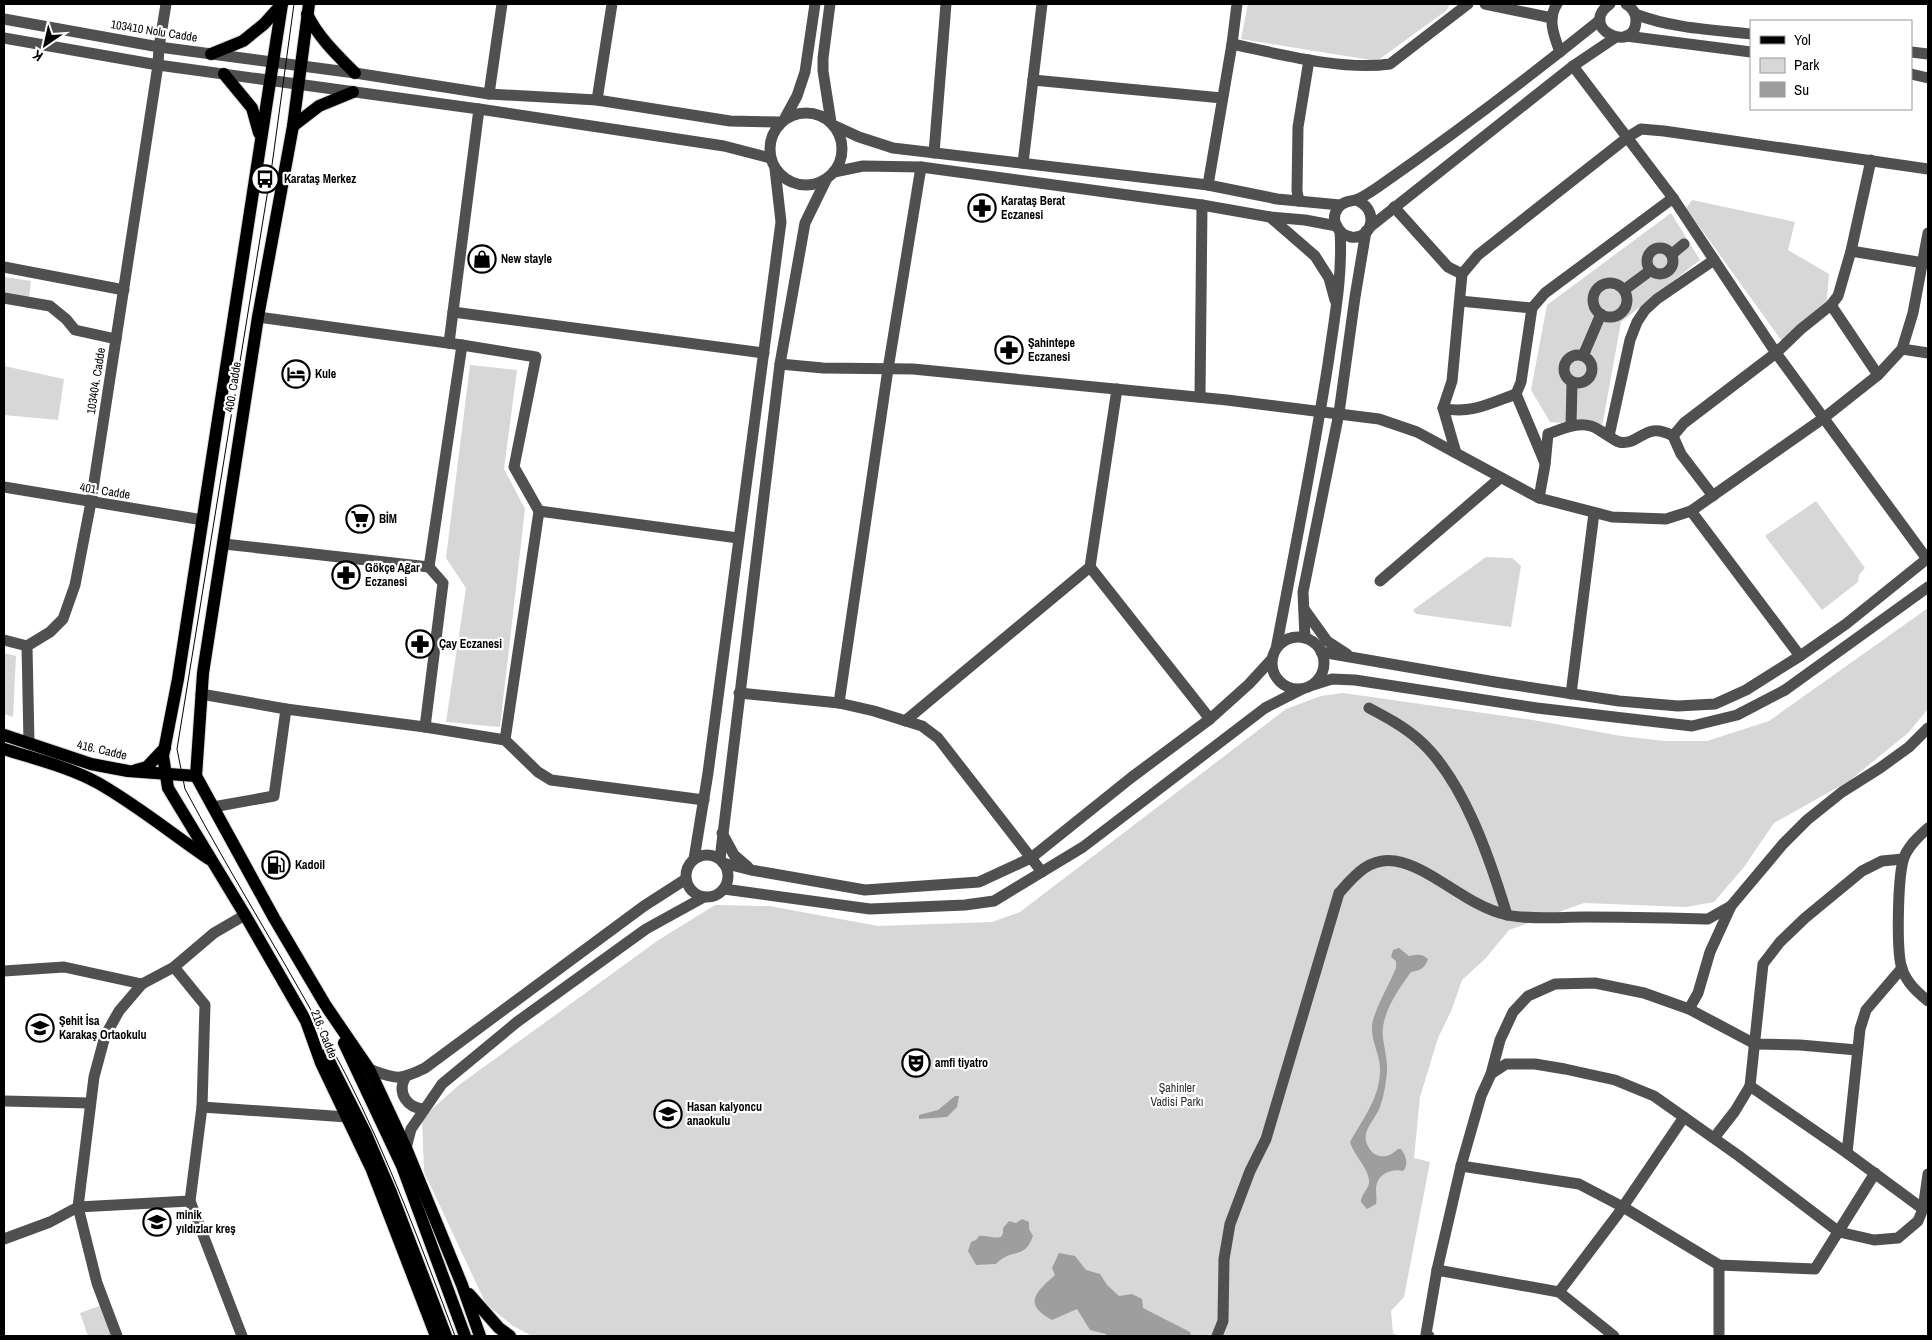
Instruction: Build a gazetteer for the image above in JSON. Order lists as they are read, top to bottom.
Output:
{
  "streets": {
    "main road": ["400. Cadde", "416. Cadde", "216. Cadde"],
    "street": ["103410 Nolu Cadde", "103404. Cadde", "401. Cadde"]
  },
  "crossings": [
    ["103410 Nolu Cadde", "103404. Cadde"],
    ["103410 Nolu Cadde", "400. Cadde"],
    ["103404. Cadde", "401. Cadde"],
    ["400. Cadde", "401. Cadde"],
    ["400. Cadde", "416. Cadde"],
    ["400. Cadde", "216. Cadde"],
    ["416. Cadde", "216. Cadde"]
  ],
  "parks": ["Şahinler Vadisi Parkı"],
  "places": {
    "bus stop": ["Karataş Merkez"],
    "pharmacy": [
      "Karataş Berat Eczanesi",
      "Şahintepe Eczanesi",
      "Gökçe Ağar Eczanesi",
      "Çay Eczanesi"
    ],
    "shop": ["New stayle"],
    "hotel": ["Kule"],
    "supermarket": ["BİM"],
    "fuel station": ["Kadoil"],
    "school or university": ["Şehit İsa Karakaş Ortaokulu", "Hasan kalyoncu anaokulu", "minik yıldızlar kreş"],
    "theatre": ["amfi tiyatro"]
  },
  "legend": ["Yol", "Park", "Su"],
  "north": "bottom left"
}
